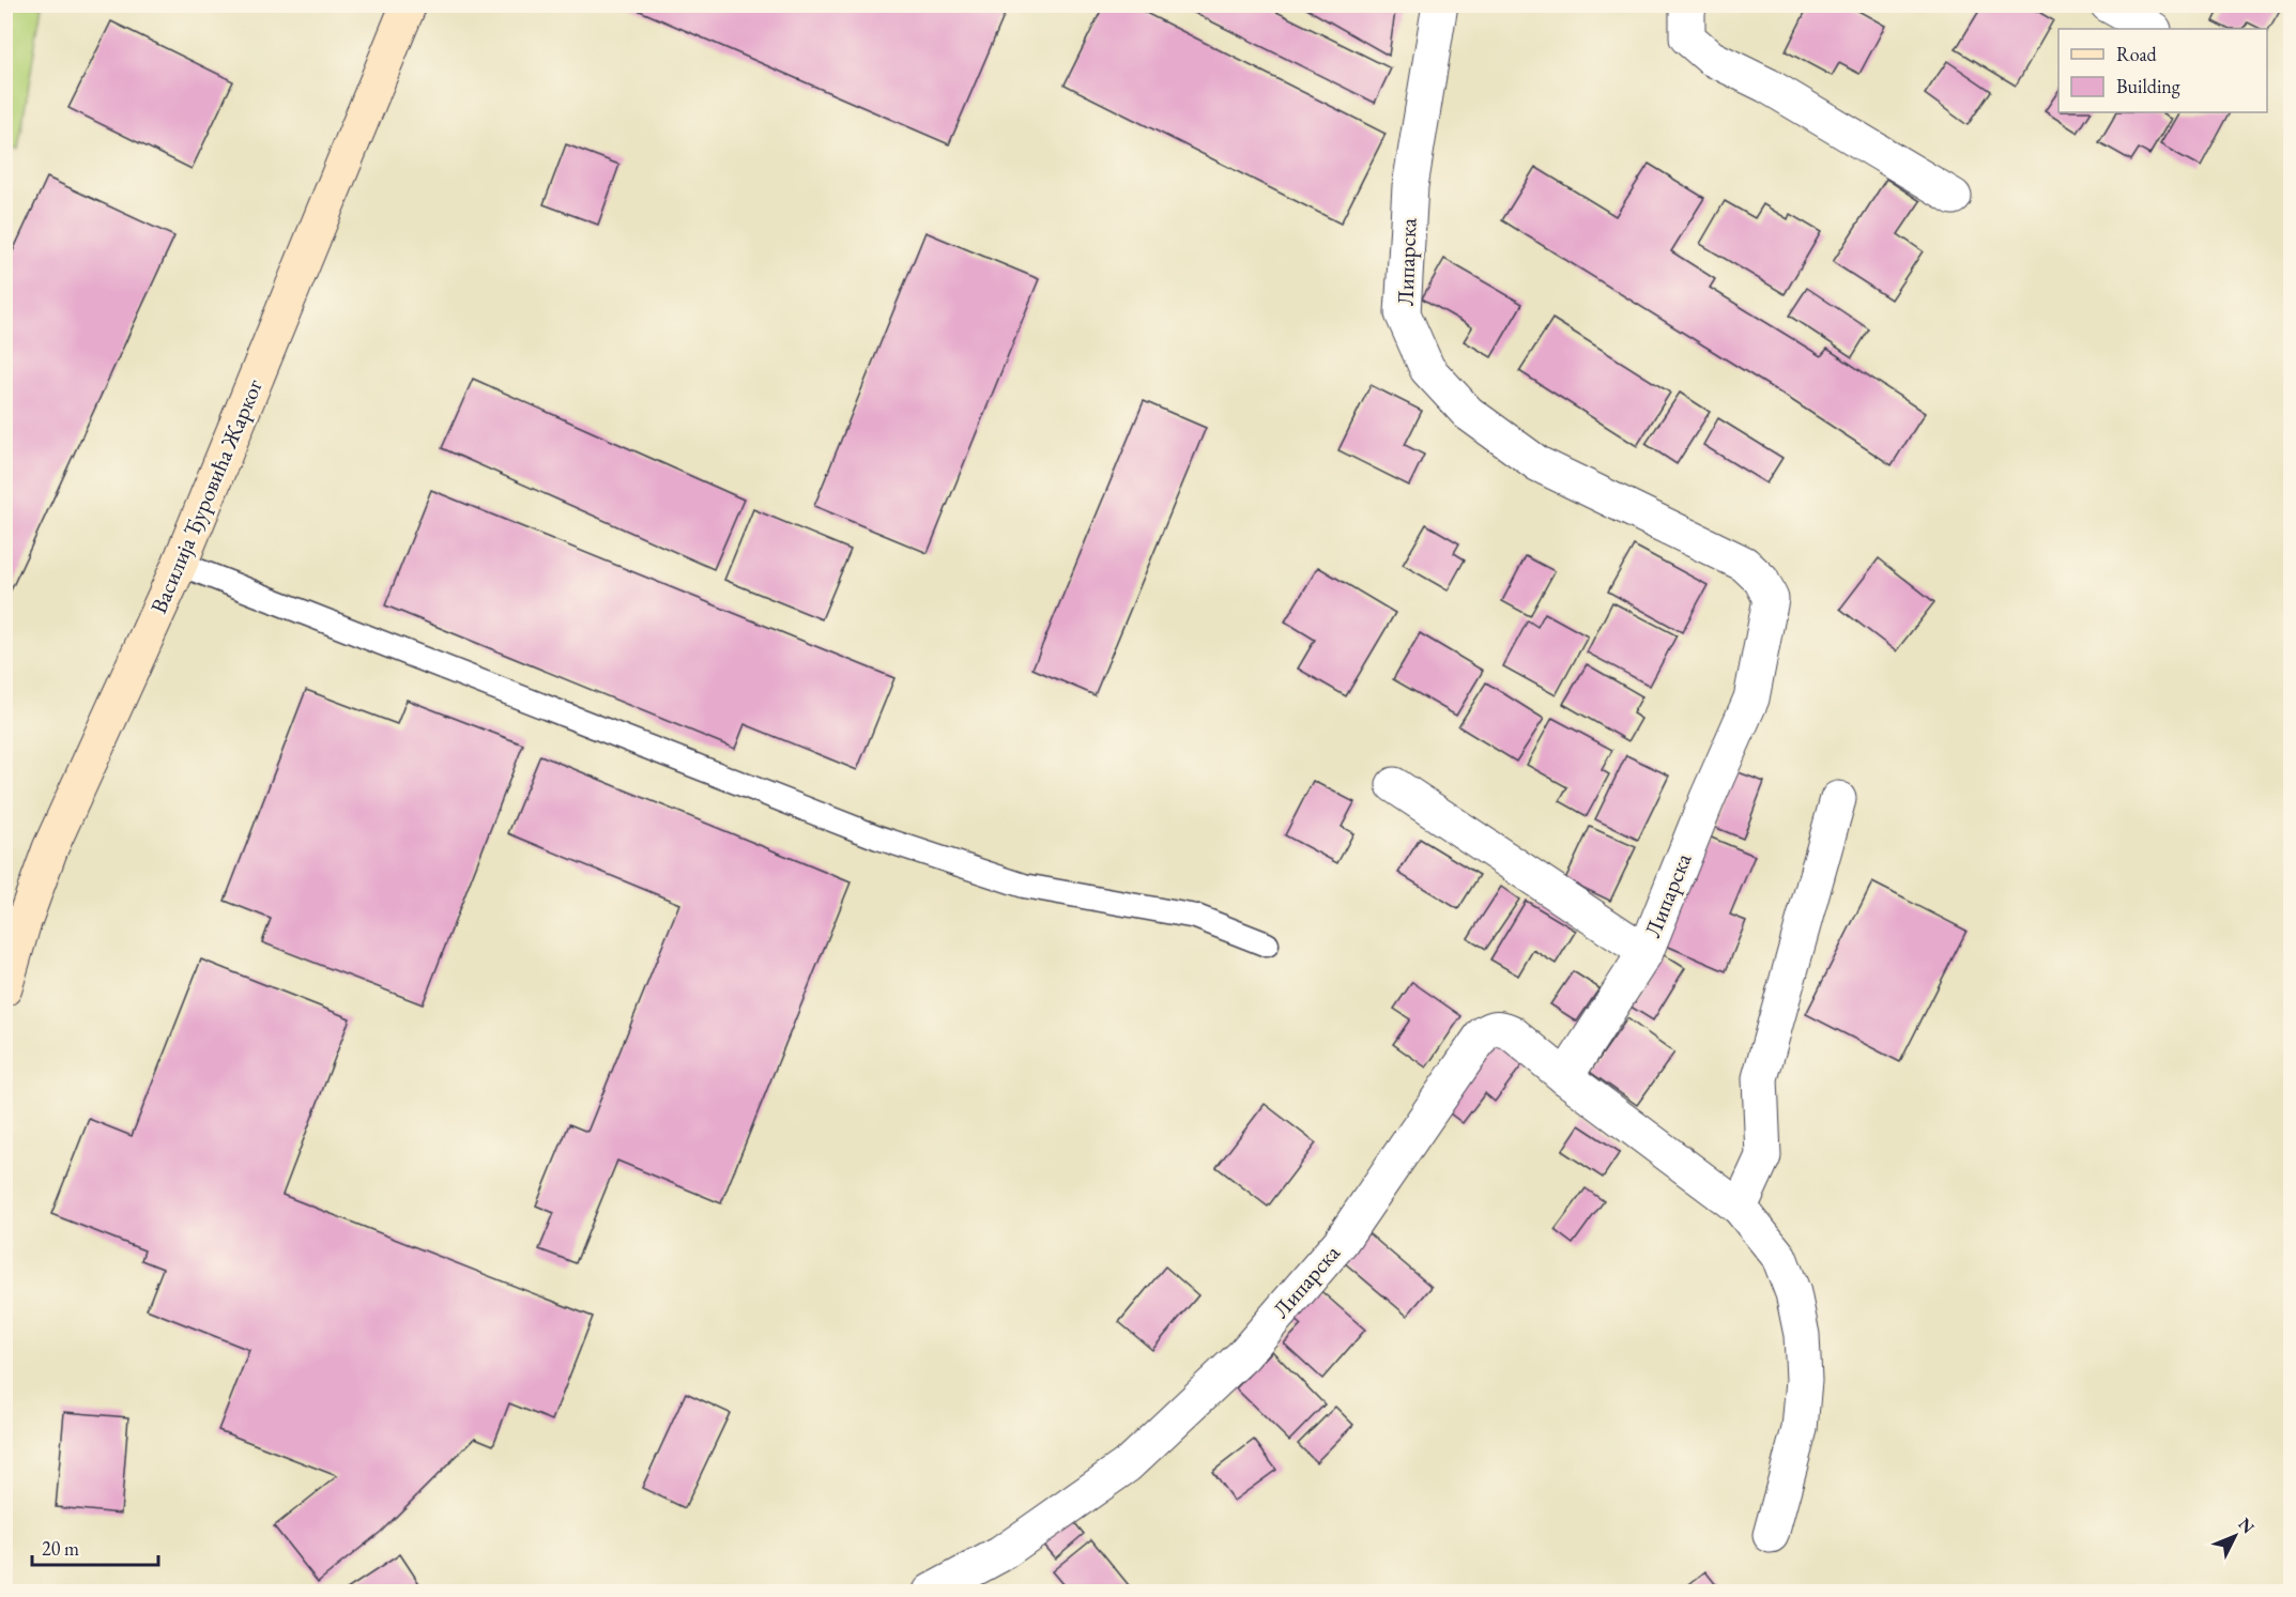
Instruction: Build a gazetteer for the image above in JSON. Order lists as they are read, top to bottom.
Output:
{
  "streets": {
    "main road": ["Василија Ђуровића Жарког"],
    "street": ["Липарска"]
  },
  "legend": ["Road", "Building"],
  "scale_bar": "20 m",
  "north": "top right"
}
